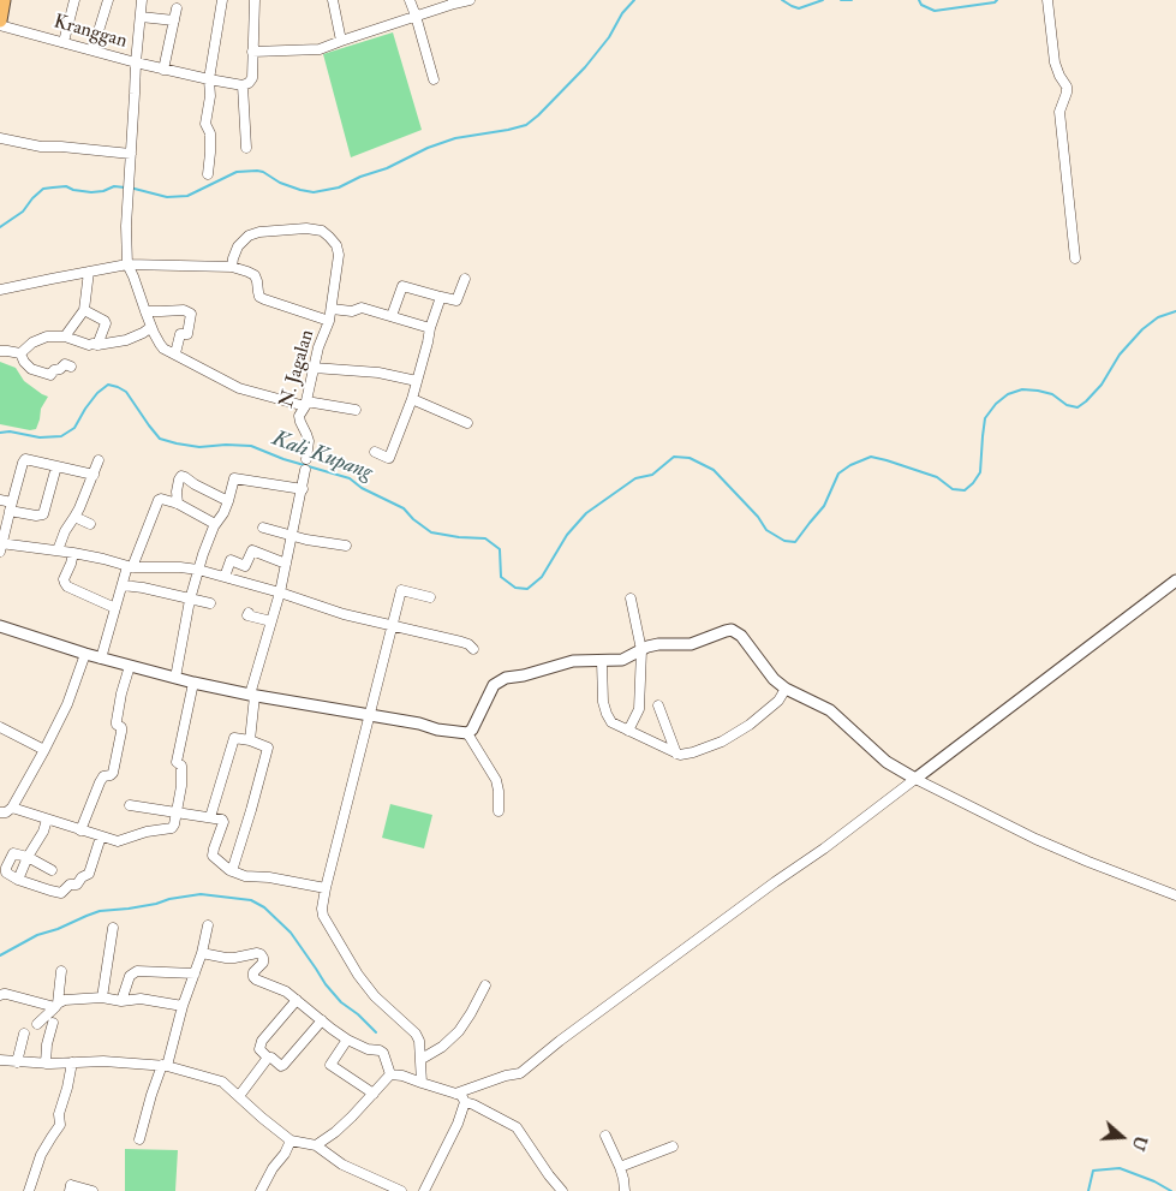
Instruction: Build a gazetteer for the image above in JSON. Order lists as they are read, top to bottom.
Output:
{
  "streets": {
    "street": ["Kranggan", "N. Jagalan"]
  },
  "water": ["Kali Kupang"],
  "north": "right"
}
